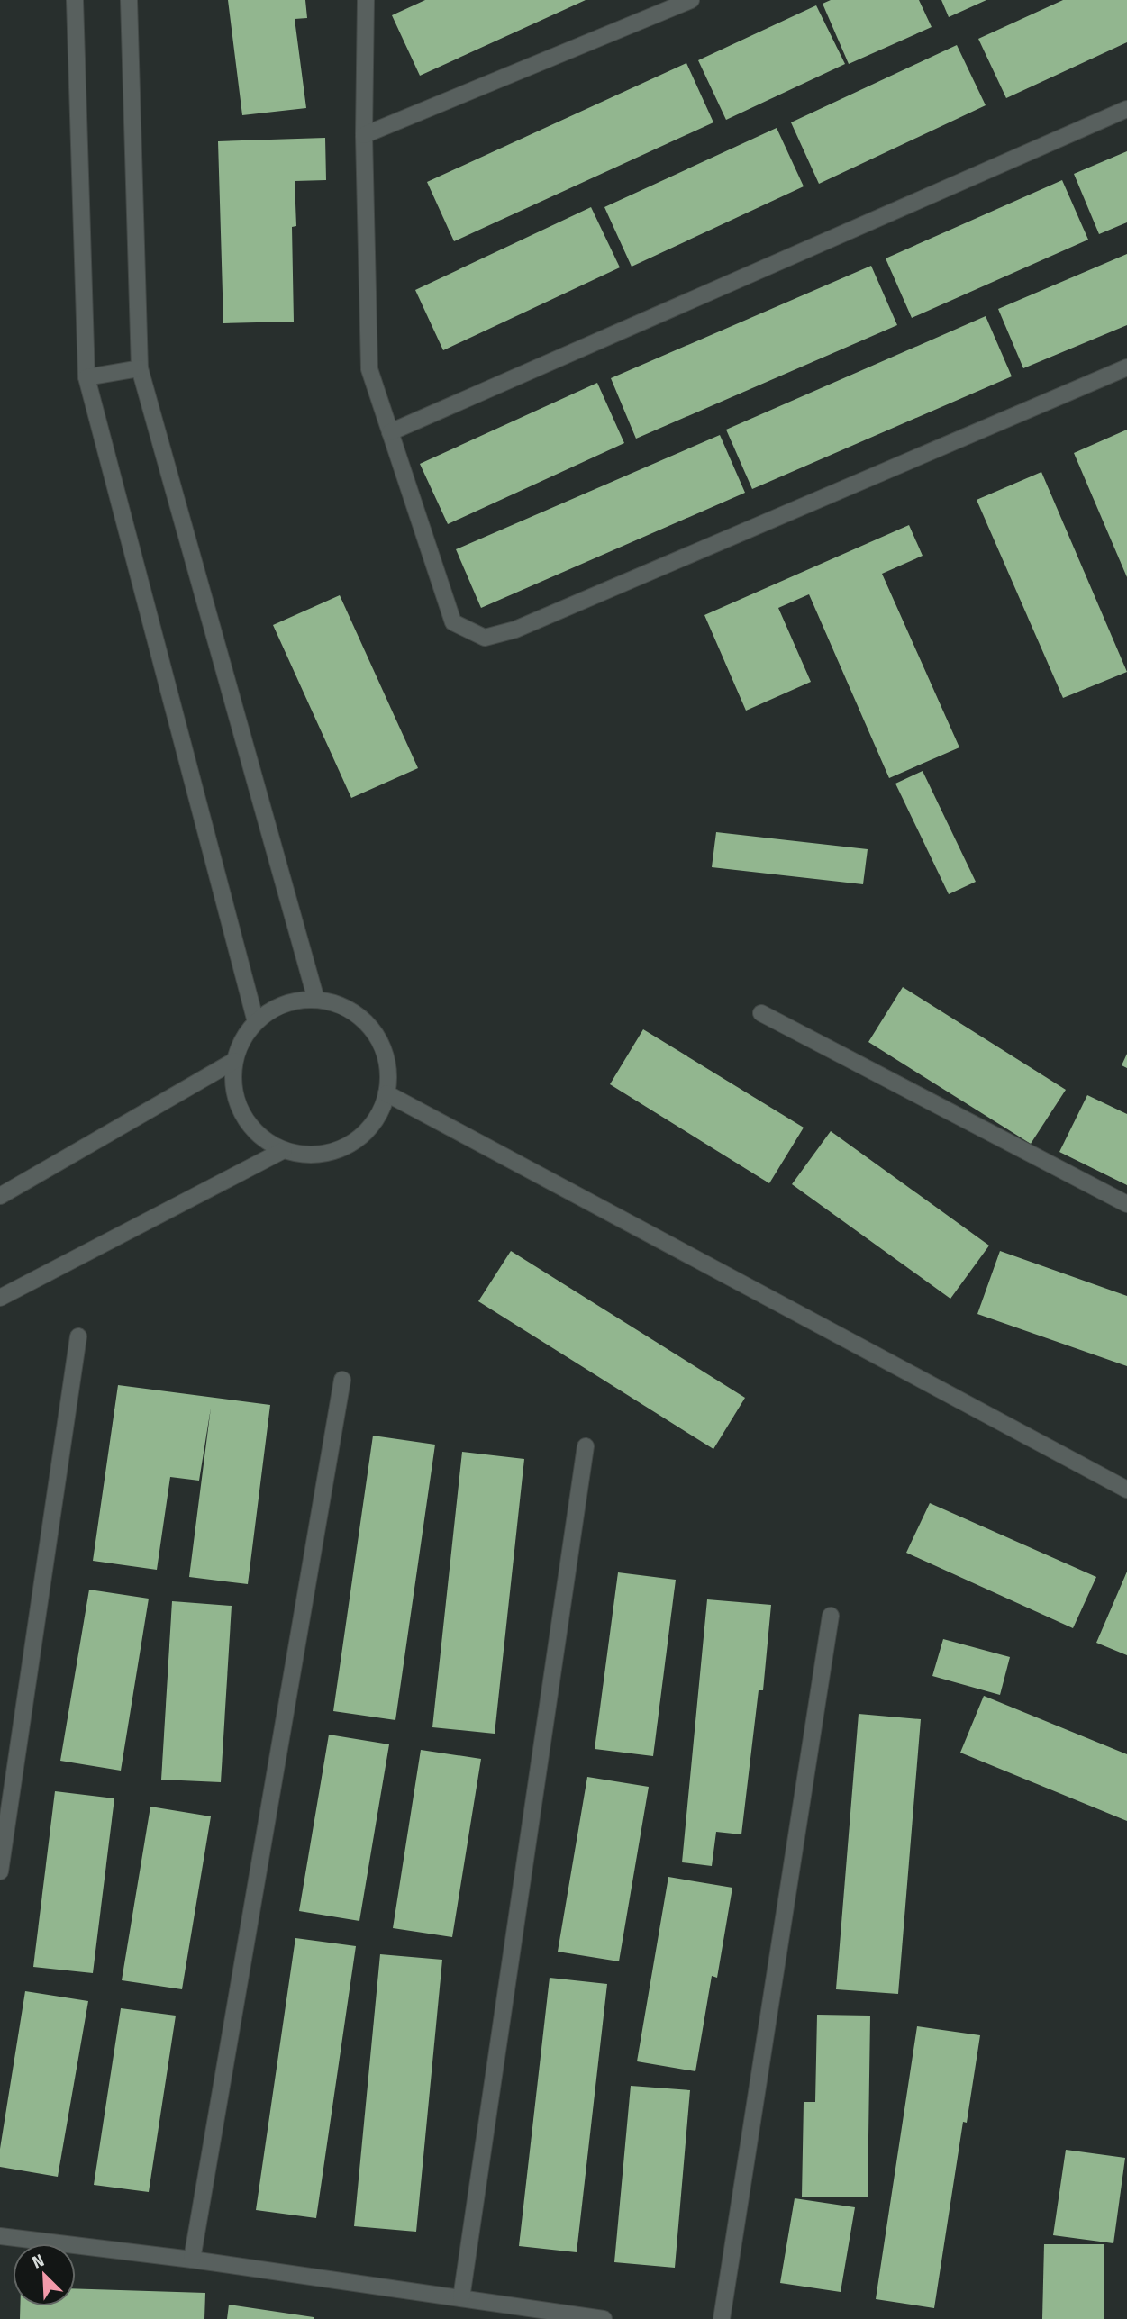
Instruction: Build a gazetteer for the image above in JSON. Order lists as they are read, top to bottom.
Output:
{
  "north": "top left"
}
